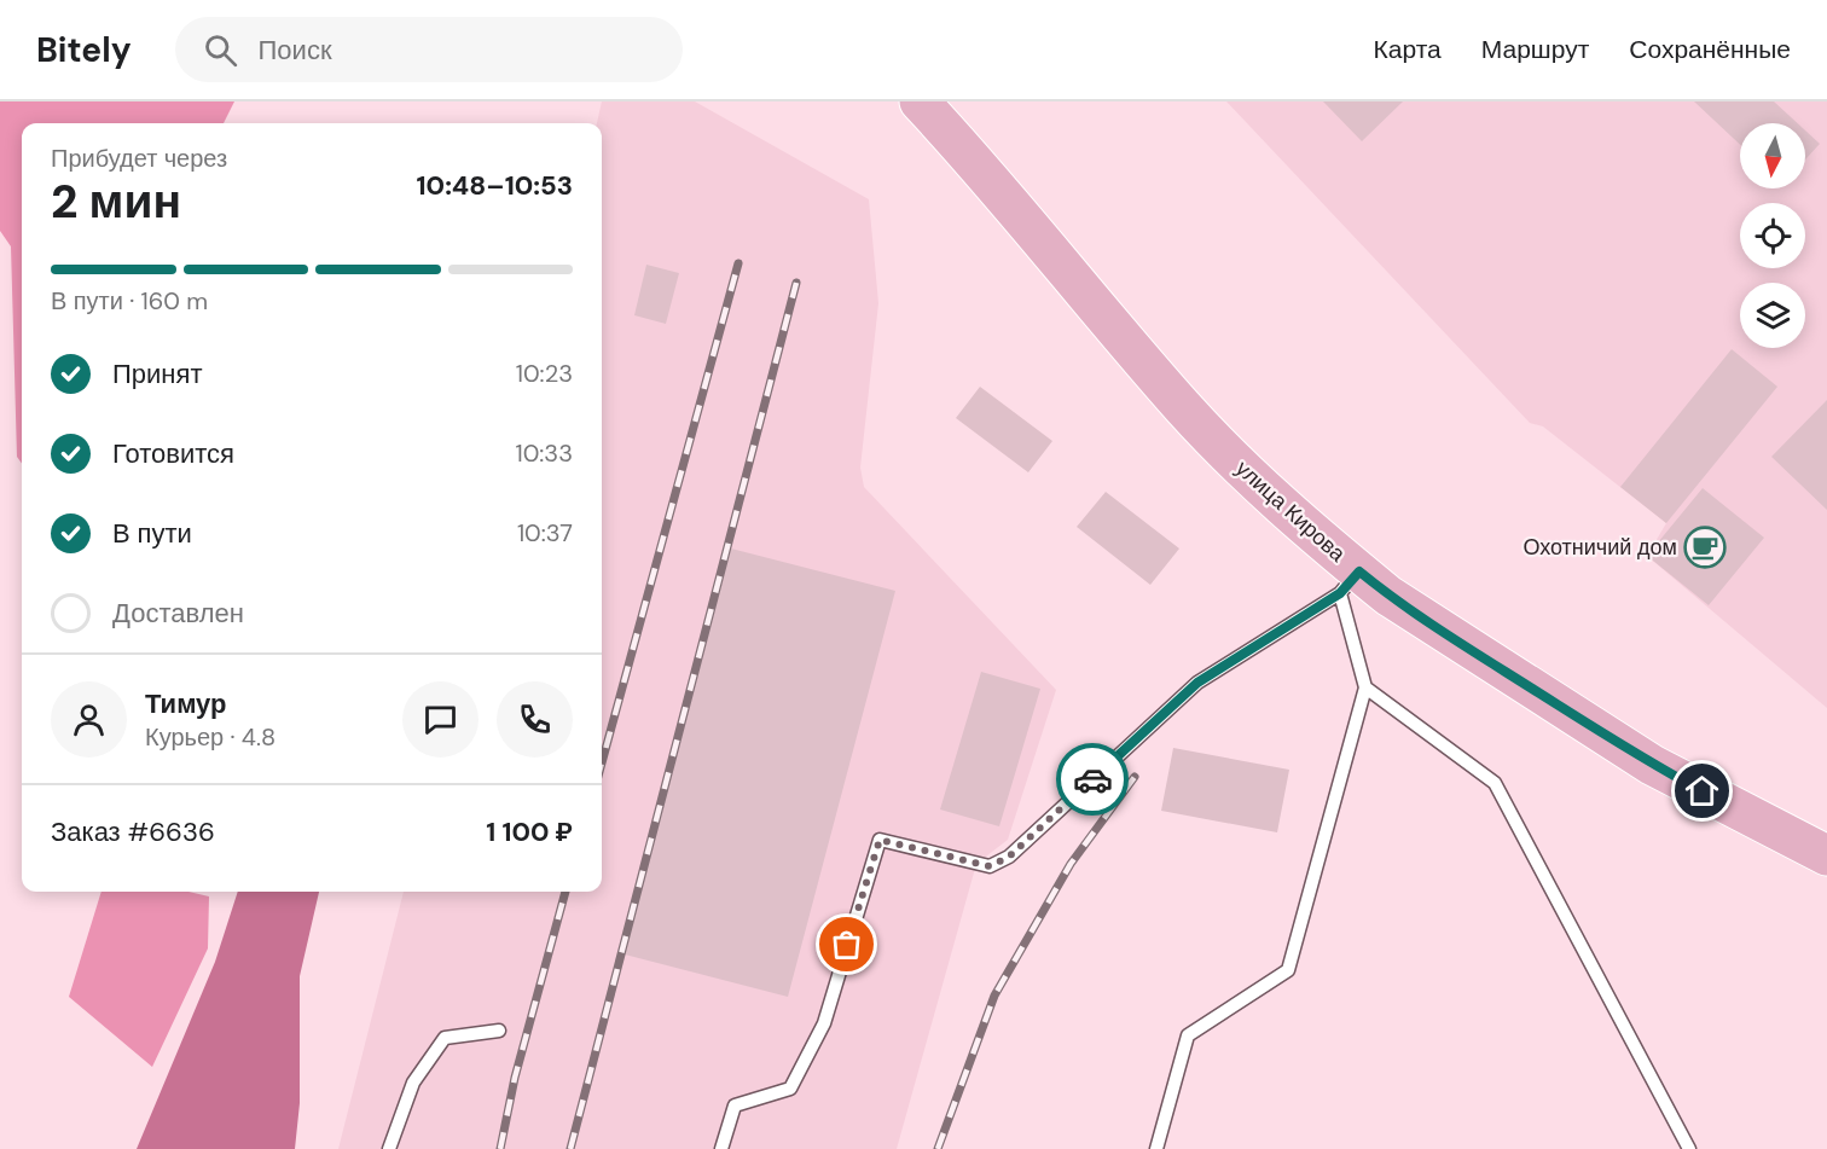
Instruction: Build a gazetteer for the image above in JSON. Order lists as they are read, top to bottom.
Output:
{
  "streets": {
    "main road": ["улица Кирова"]
  },
  "places": {
    "cafe": ["Охотничий дом"]
  },
  "north": "bottom",
  "page": {
    "header": "Bitely",
    "search": "Поиск",
    "nav": ["Карта", "Маршрут", "Сохранённые"],
    "heading": ["2 мин", "Прибудет через", "10:48–10:53"],
    "panel": [
      "Тимур",
      "Курьер · 4.8",
      "Заказ #6636",
      "1 100 ₽"
    ],
    "bar": "В пути · 160 m",
    "list": [
      ["Принят", "10:23"],
      ["Готовится", "10:33"],
      ["В пути", "10:37"],
      "Доставлен"
    ]
  }
}
